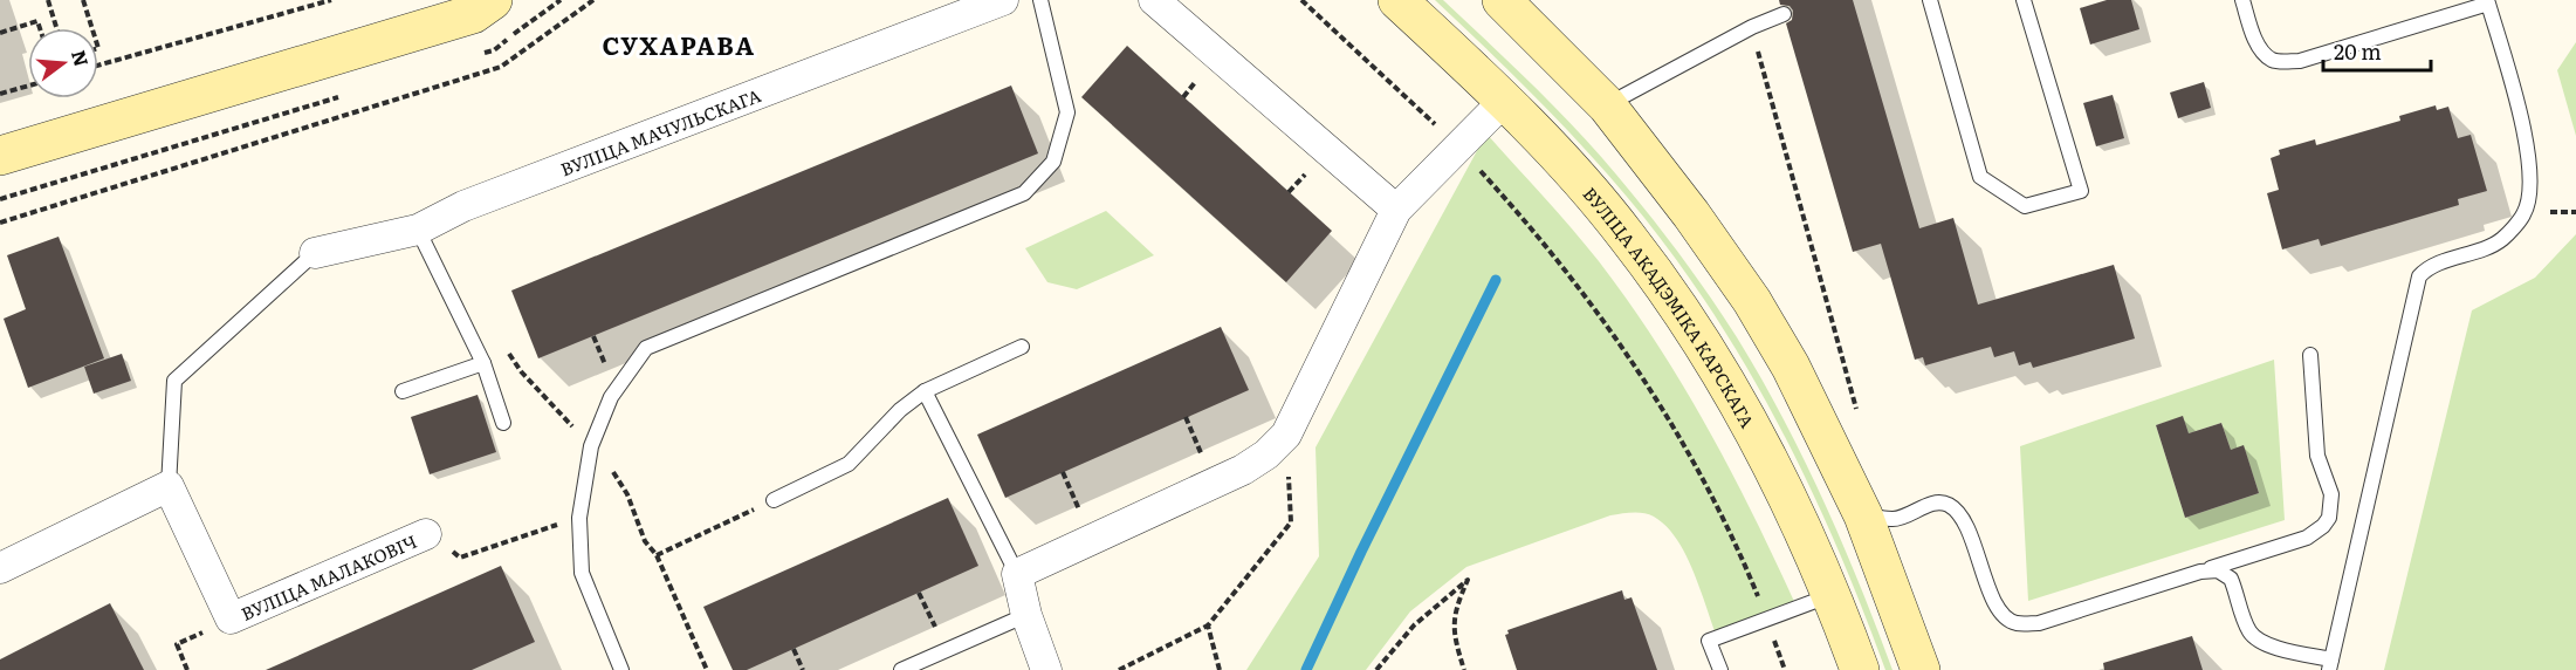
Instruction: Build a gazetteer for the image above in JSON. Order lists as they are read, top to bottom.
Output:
{
  "streets": {
    "main road": ["ВУЛІЦА АКАДЭМІКА КАРСКАГА"],
    "street": ["ВУЛІЦА МАЧУЛЬСКАГА", "ВУЛІЦА МАЛАКОВІЧ"]
  },
  "districts": ["СУХАРАВА"],
  "scale_bar": "20 m",
  "north": "right"
}
